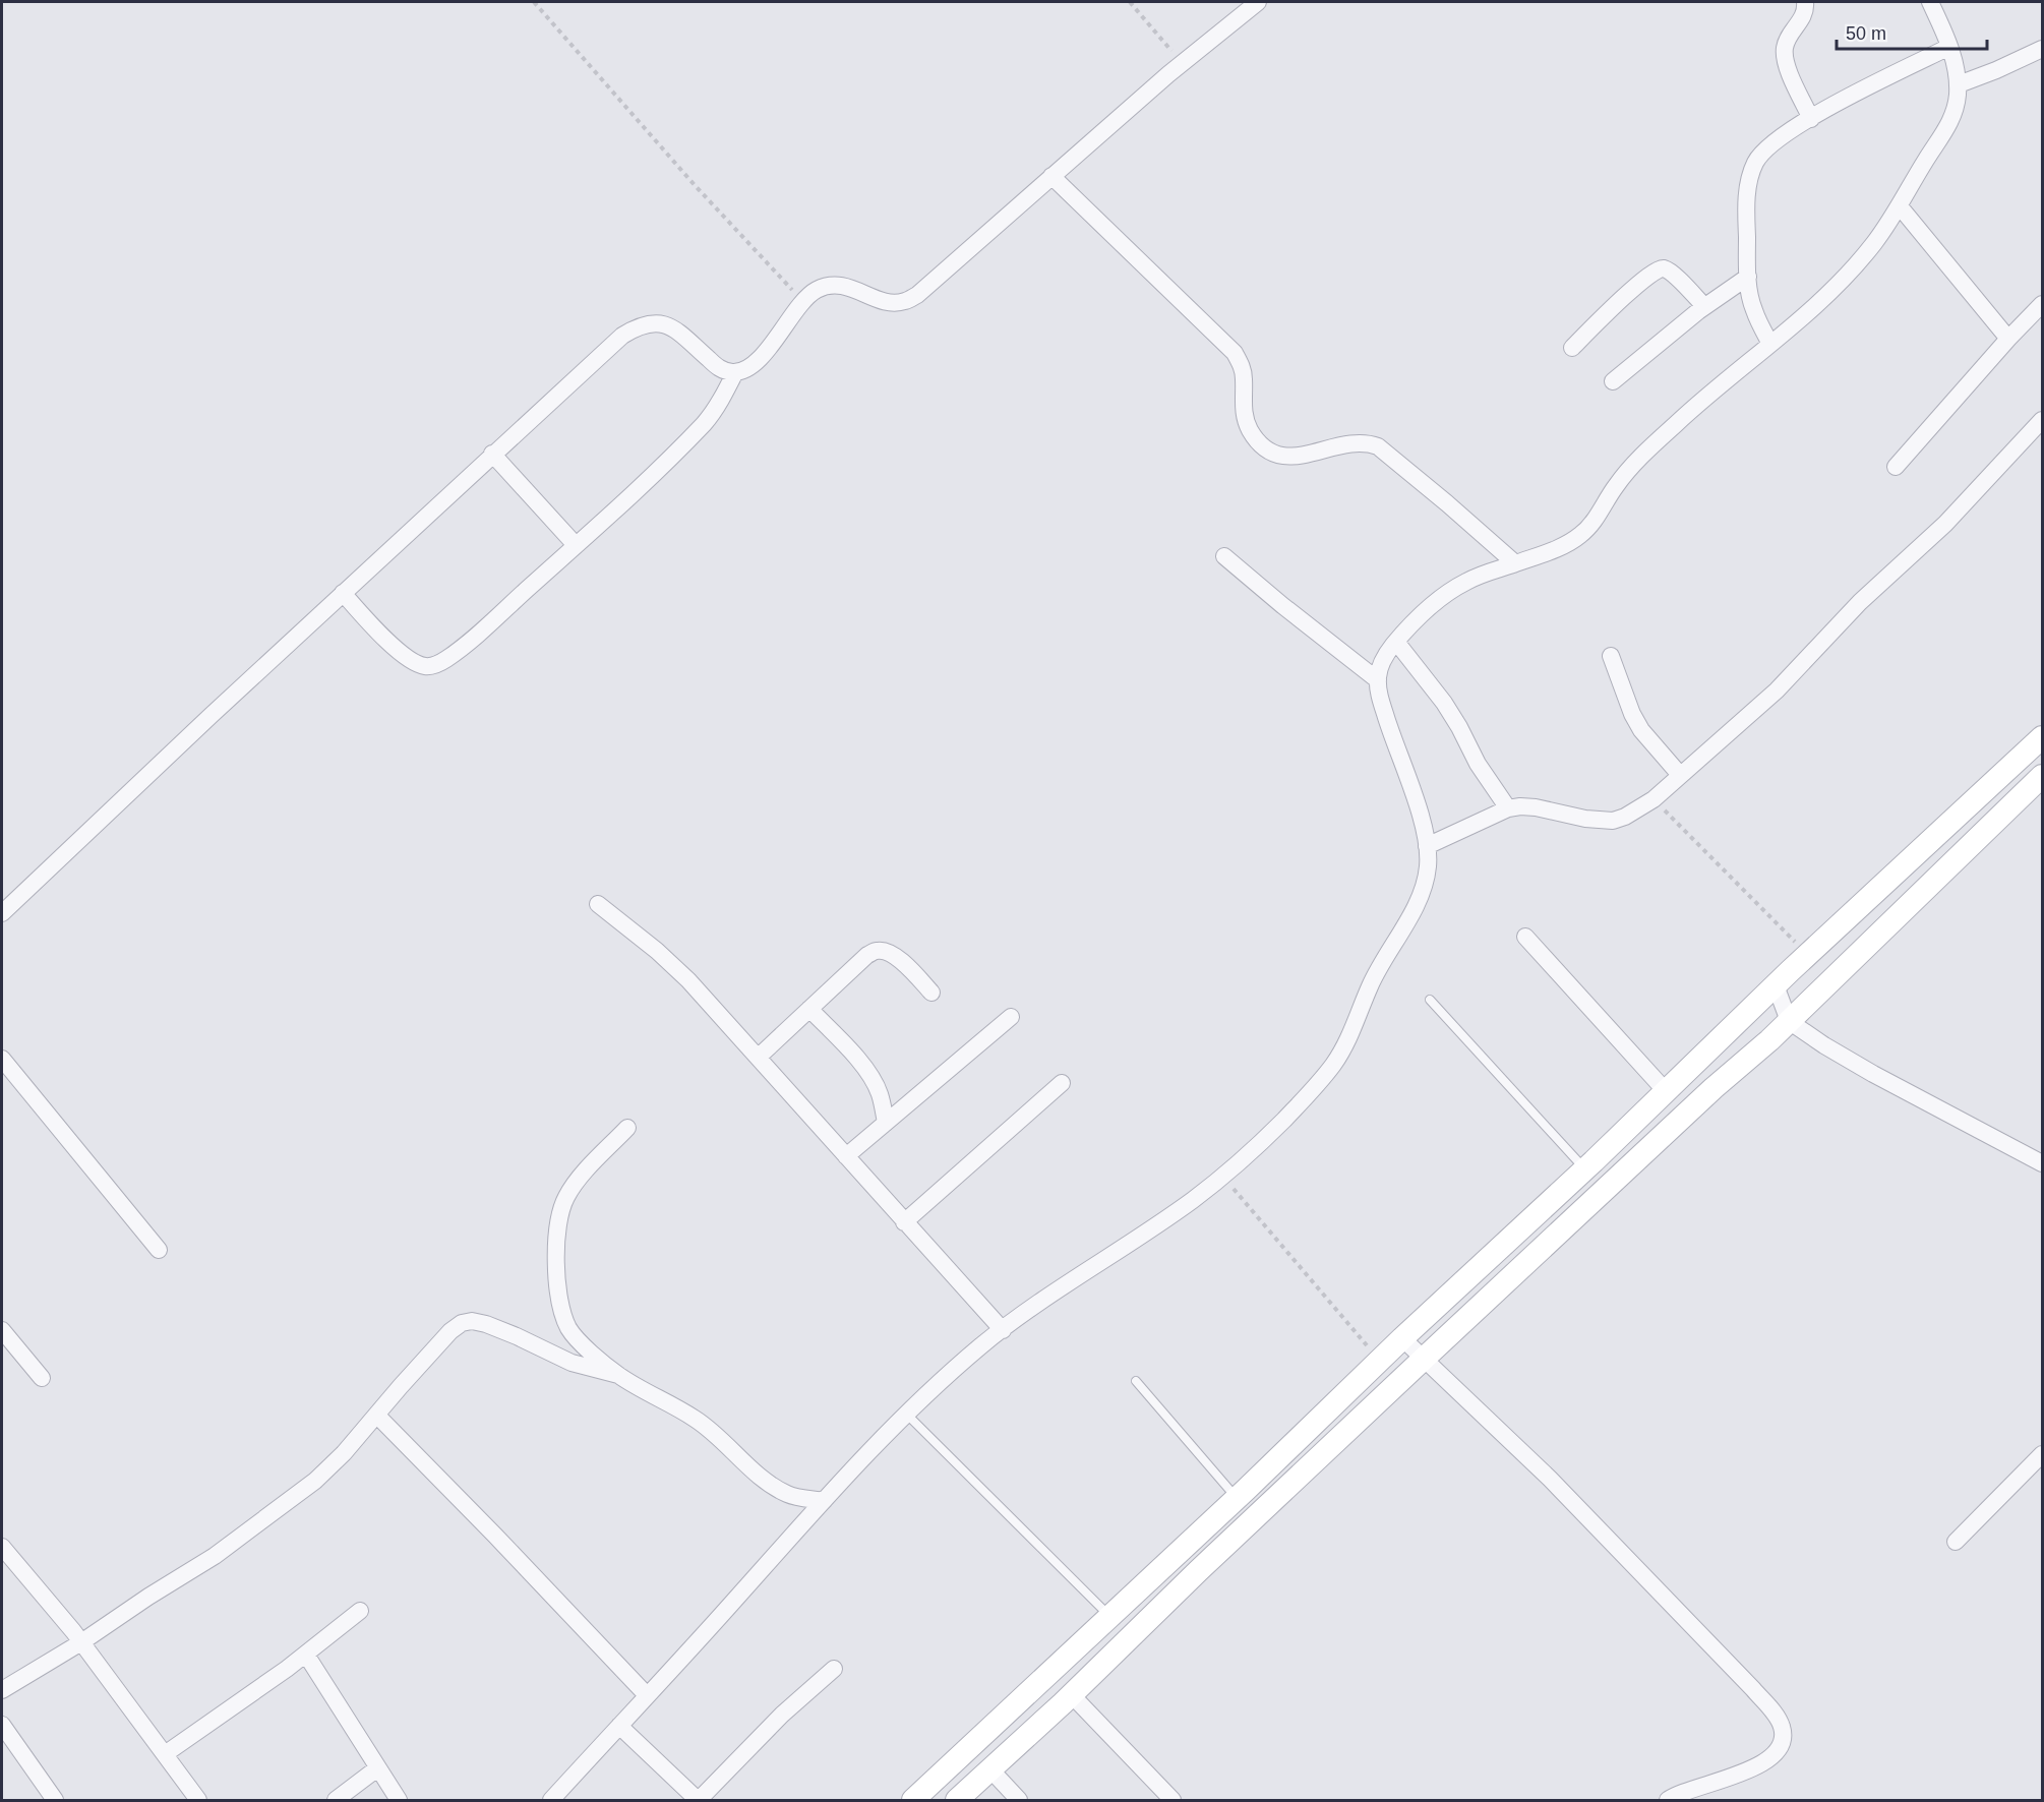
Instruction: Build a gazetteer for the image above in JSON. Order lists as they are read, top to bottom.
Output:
{
  "scale_bar": "50 m"
}
